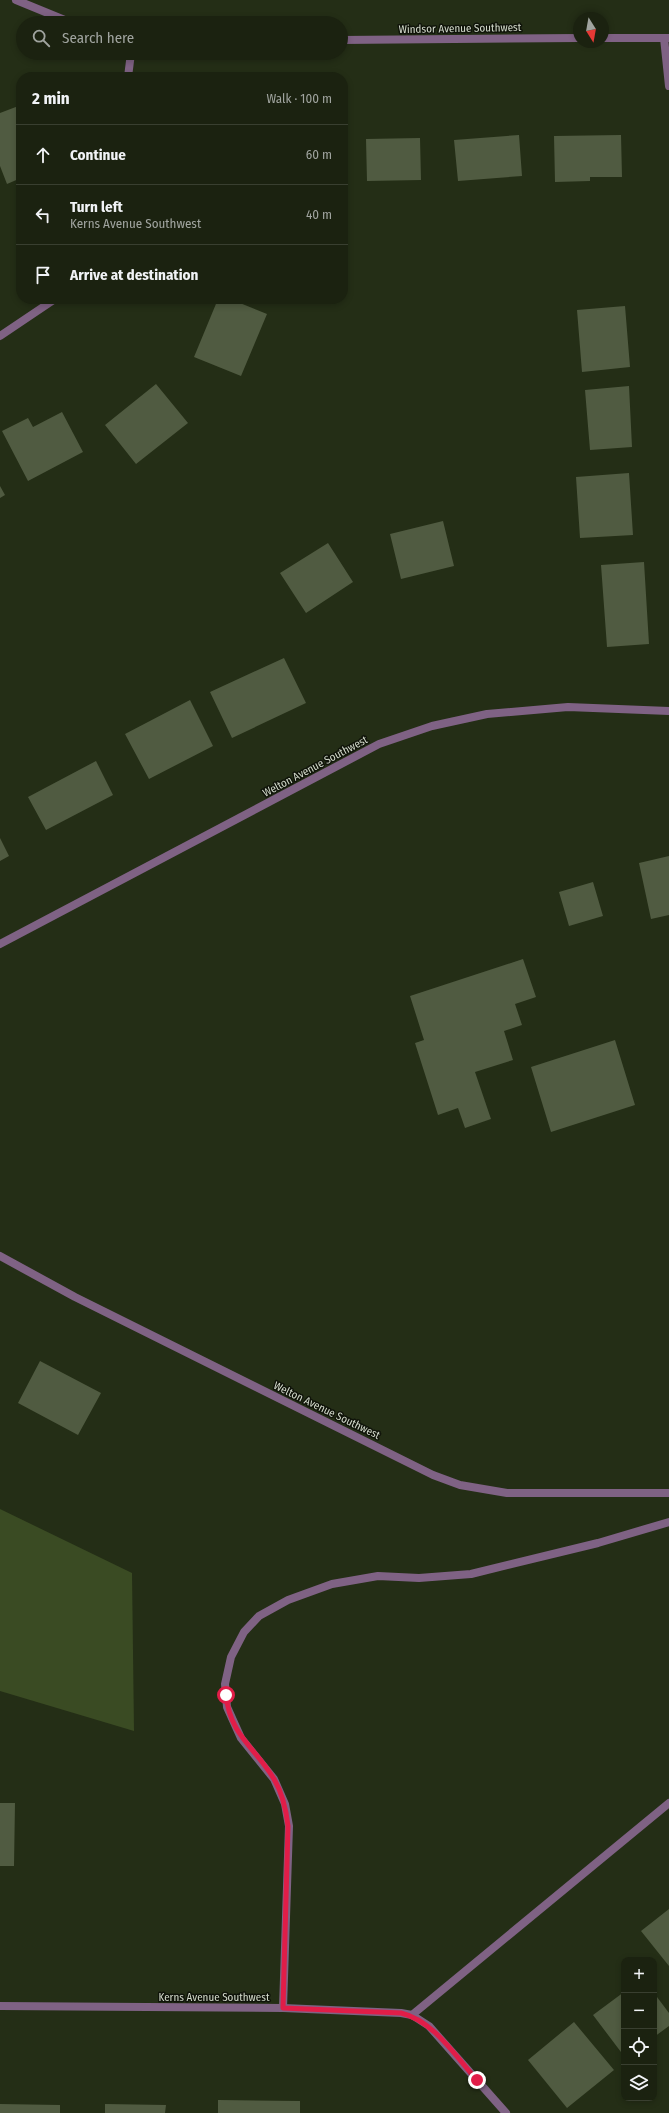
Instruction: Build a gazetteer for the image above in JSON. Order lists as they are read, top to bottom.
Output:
{
  "streets": {
    "street": ["Windsor Avenue Southwest", "Welton Avenue Southwest", "Kerns Avenue Southwest"]
  },
  "north": "bottom",
  "page": {
    "search": "Search here",
    "heading": ["2 min", "Walk · 100 m"],
    "list": [
      ["Continue", "60 m"],
      ["Turn left", "Kerns Avenue Southwest", "40 m"],
      "Arrive at destination"
    ],
    "map_buttons": ["+", "−"]
  }
}
